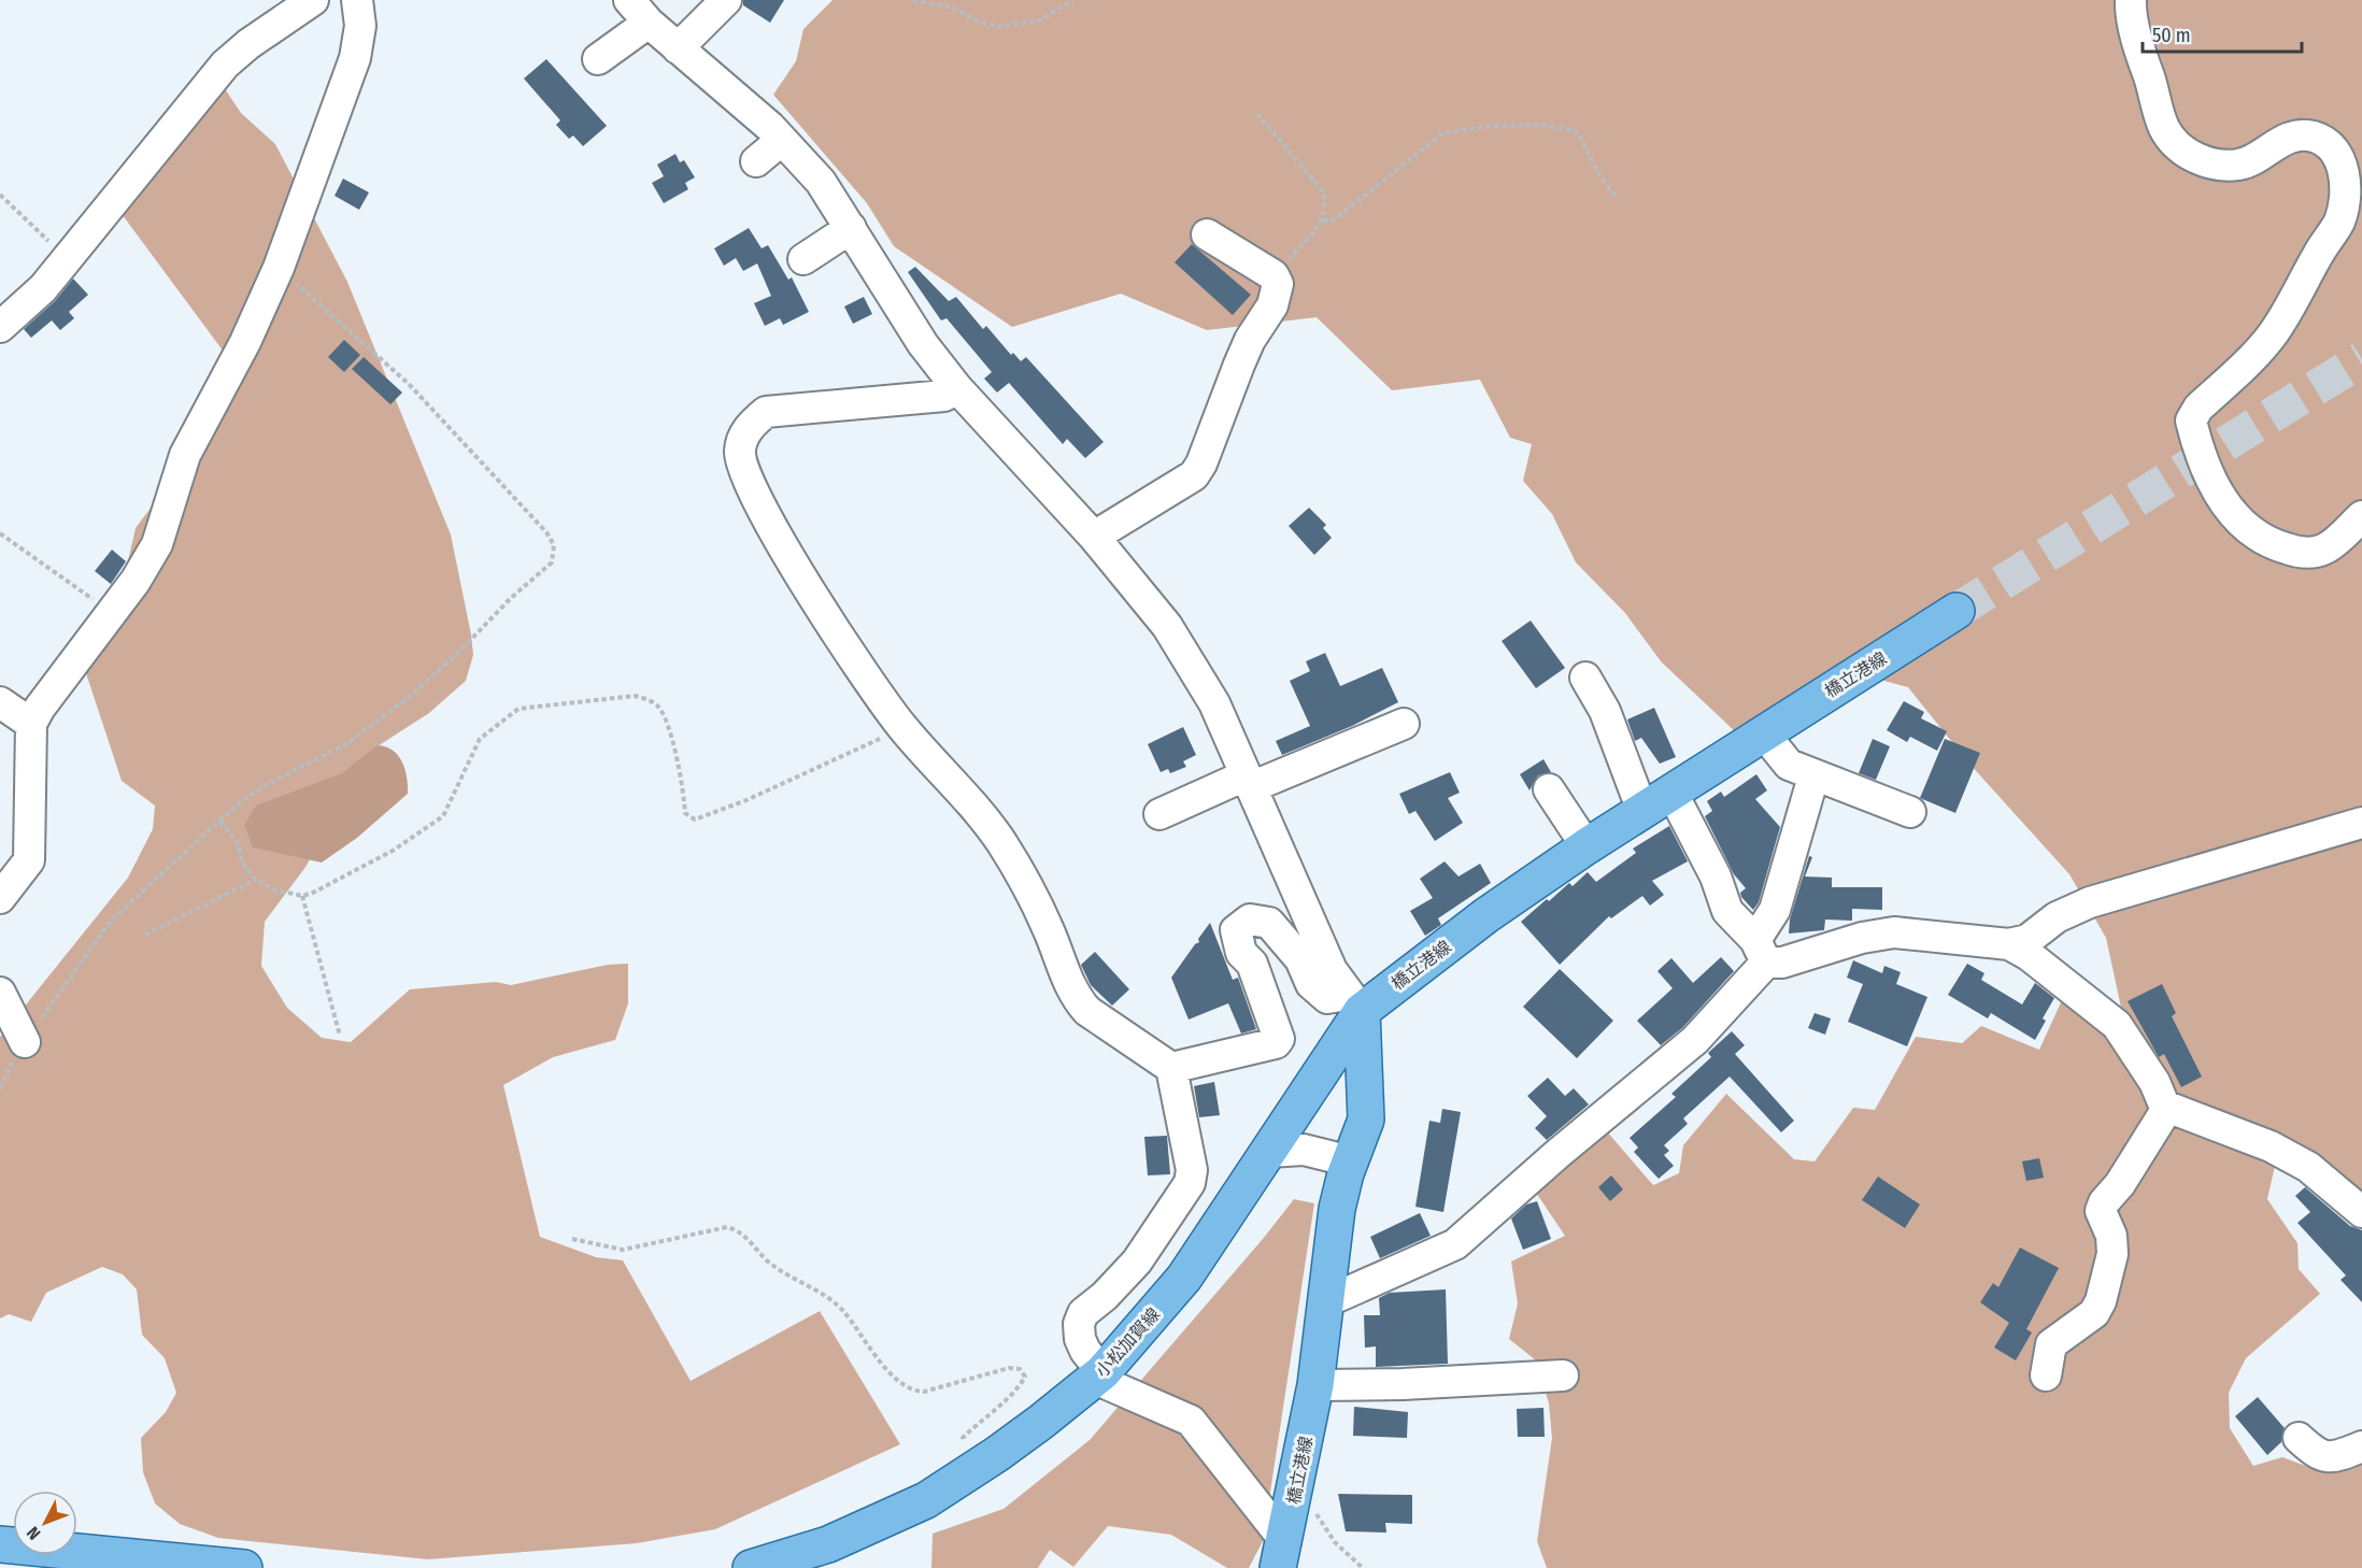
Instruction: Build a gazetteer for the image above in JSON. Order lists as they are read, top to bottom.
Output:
{
  "streets": {
    "main road": ["橋立港線", "小松加賀線"]
  },
  "crossings": [
    ["橋立港線", "小松加賀線"]
  ],
  "scale_bar": "50 m",
  "north": "bottom left"
}
